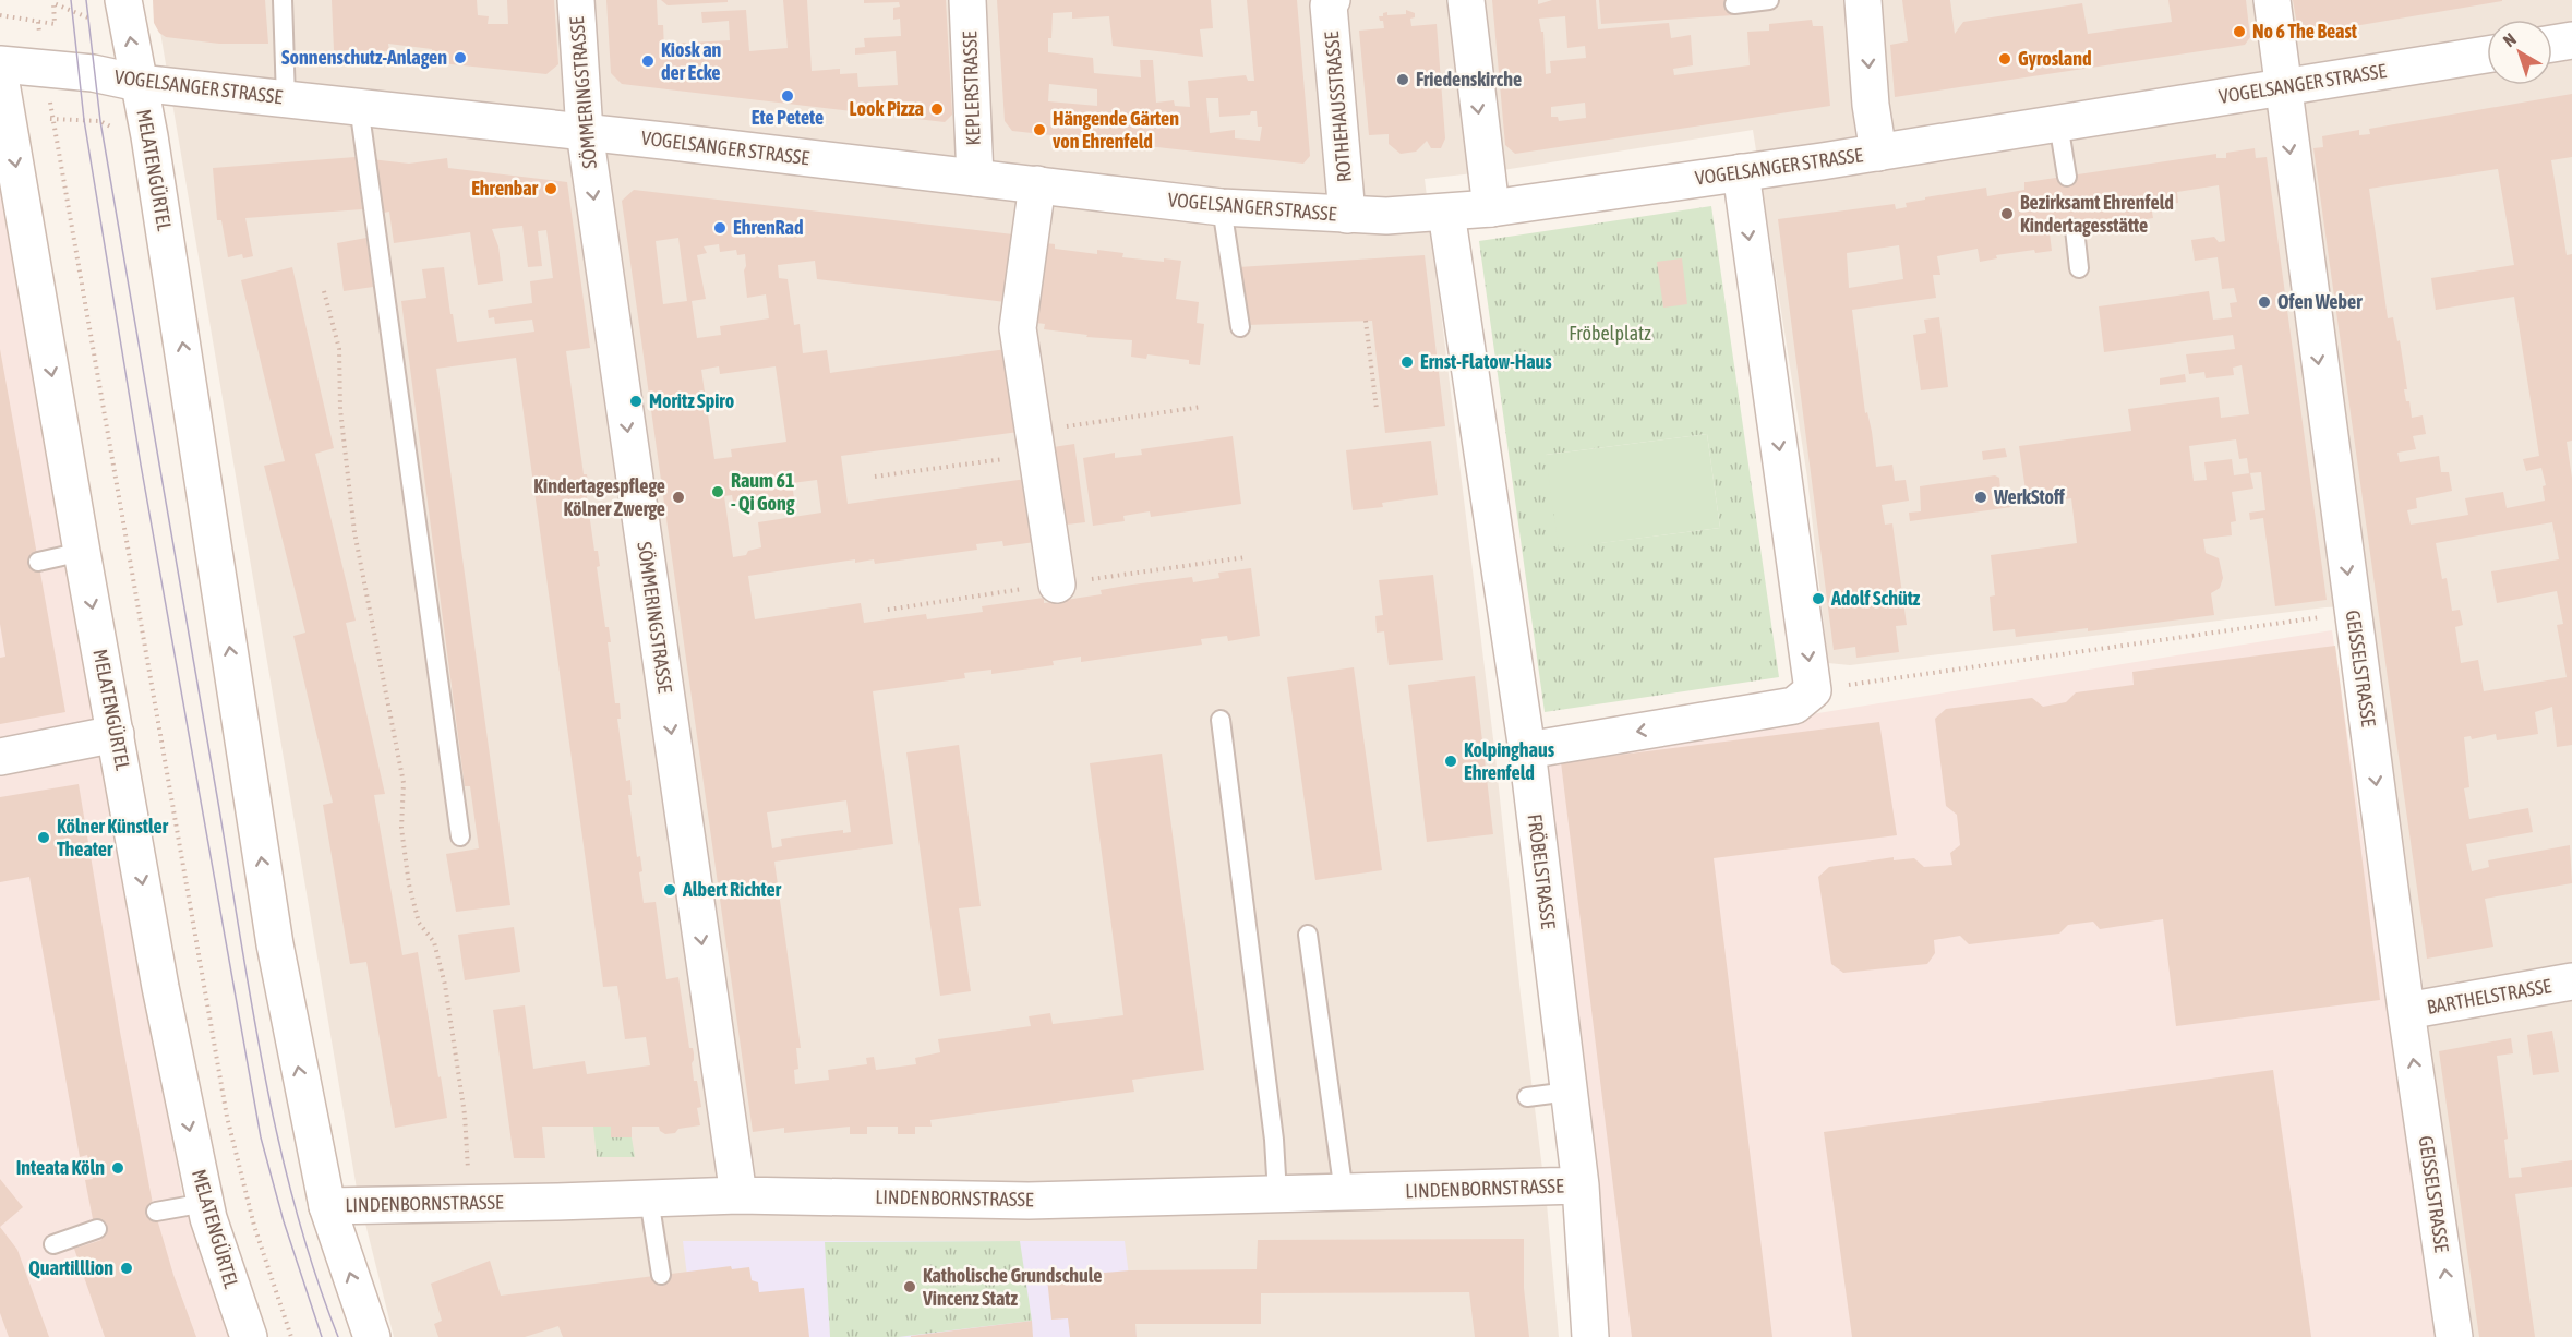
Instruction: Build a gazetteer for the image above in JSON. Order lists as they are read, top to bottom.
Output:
{
  "streets": {
    "street": [
      "VOGELSANGER STRASSE",
      "KEPLERSTRASSE",
      "SÖMMERINGSTRASSE",
      "ROTHEHAUSSTRASSE",
      "MELATENGÜRTEL",
      "GEISSELSTRASSE",
      "FRÖBELSTRASSE",
      "BARTHELSTRASSE",
      "LINDENBORNSTRASSE"
    ]
  },
  "crossings": [
    ["VOGELSANGER STRASSE", "KEPLERSTRASSE"],
    ["VOGELSANGER STRASSE", "SÖMMERINGSTRASSE"],
    ["VOGELSANGER STRASSE", "ROTHEHAUSSTRASSE"],
    ["VOGELSANGER STRASSE", "MELATENGÜRTEL"],
    ["VOGELSANGER STRASSE", "GEISSELSTRASSE"],
    ["VOGELSANGER STRASSE", "FRÖBELSTRASSE"],
    ["SÖMMERINGSTRASSE", "LINDENBORNSTRASSE"],
    ["MELATENGÜRTEL", "LINDENBORNSTRASSE"],
    ["GEISSELSTRASSE", "BARTHELSTRASSE"],
    ["FRÖBELSTRASSE", "LINDENBORNSTRASSE"]
  ],
  "one_way": ["SÖMMERINGSTRASSE"],
  "parks": ["Fröbelplatz"],
  "places": [
    "No 6 The Beast",
    "Sonnenschutz-Anlagen",
    "Gyrosland",
    "Kiosk an der Ecke",
    "Friedenskirche",
    "Ete Petete",
    "Look Pizza",
    "Hängende Gärten von Ehrenfeld",
    "Ehrenbar",
    "Bezirksamt Ehrenfeld Kindertagesstätte",
    "EhrenRad",
    "Ofen Weber",
    "Ernst-Flatow-Haus",
    "Moritz Spiro",
    "Raum 61 - Qi Gong",
    "Kindertagespflege Kölner Zwerge",
    "WerkStoff",
    "Adolf Schütz",
    "Kolpinghaus Ehrenfeld",
    "Kölner Künstler Theater",
    "Albert Richter",
    "Inteata Köln",
    "Quartilllion",
    "Katholische Grundschule Vincenz Statz"
  ],
  "north": "top left"
}
